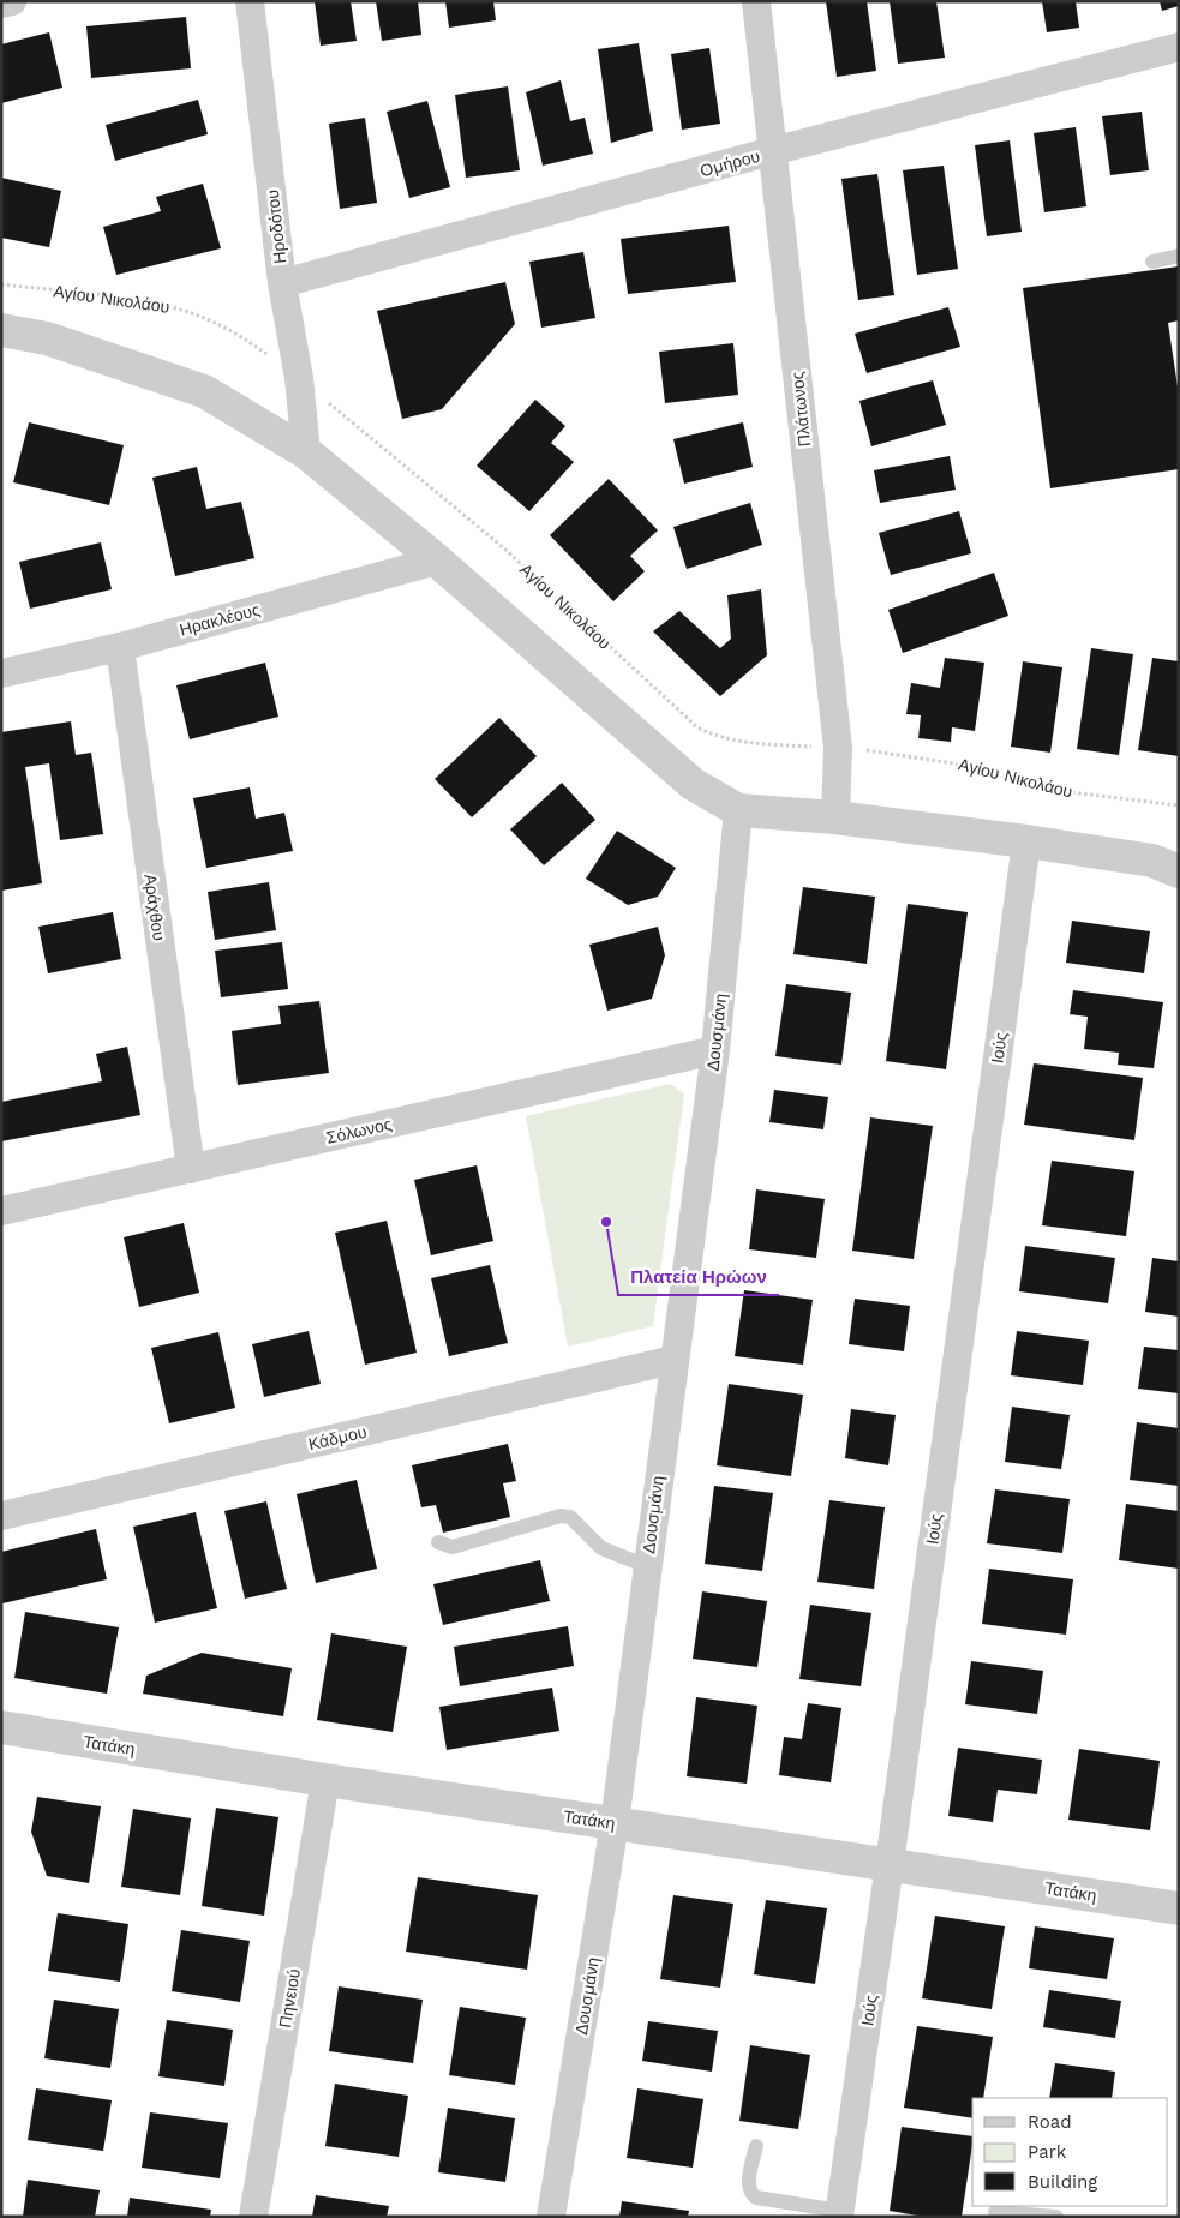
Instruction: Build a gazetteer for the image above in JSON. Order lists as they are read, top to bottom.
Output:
{
  "streets": {
    "street": [
      "Ομήρου",
      "Ηροδότου",
      "Πλάτωνος",
      "Ηρακλέους",
      "Αράχθου",
      "Δουσμάνη",
      "Ιούς",
      "Σόλωνος",
      "Κάδμου",
      "Τατάκη",
      "Πηνειού"
    ],
    "path": ["Αγίου Νικολάου"]
  },
  "crossings": [
    ["Ομήρου", "Ηροδότου"],
    ["Ομήρου", "Πλάτωνος"],
    ["Ηροδότου", "Αγίου Νικολάου"],
    ["Αγίου Νικολάου", "Πλάτωνος"],
    ["Ηρακλέους", "Αράχθου"],
    ["Αράχθου", "Σόλωνος"],
    ["Δουσμάνη", "Σόλωνος"],
    ["Δουσμάνη", "Κάδμου"],
    ["Δουσμάνη", "Τατάκη"],
    ["Ιούς", "Τατάκη"],
    ["Τατάκη", "Πηνειού"]
  ],
  "places": ["Πλατεία Ηρώων"],
  "legend": ["Road", "Park", "Building"]
}
